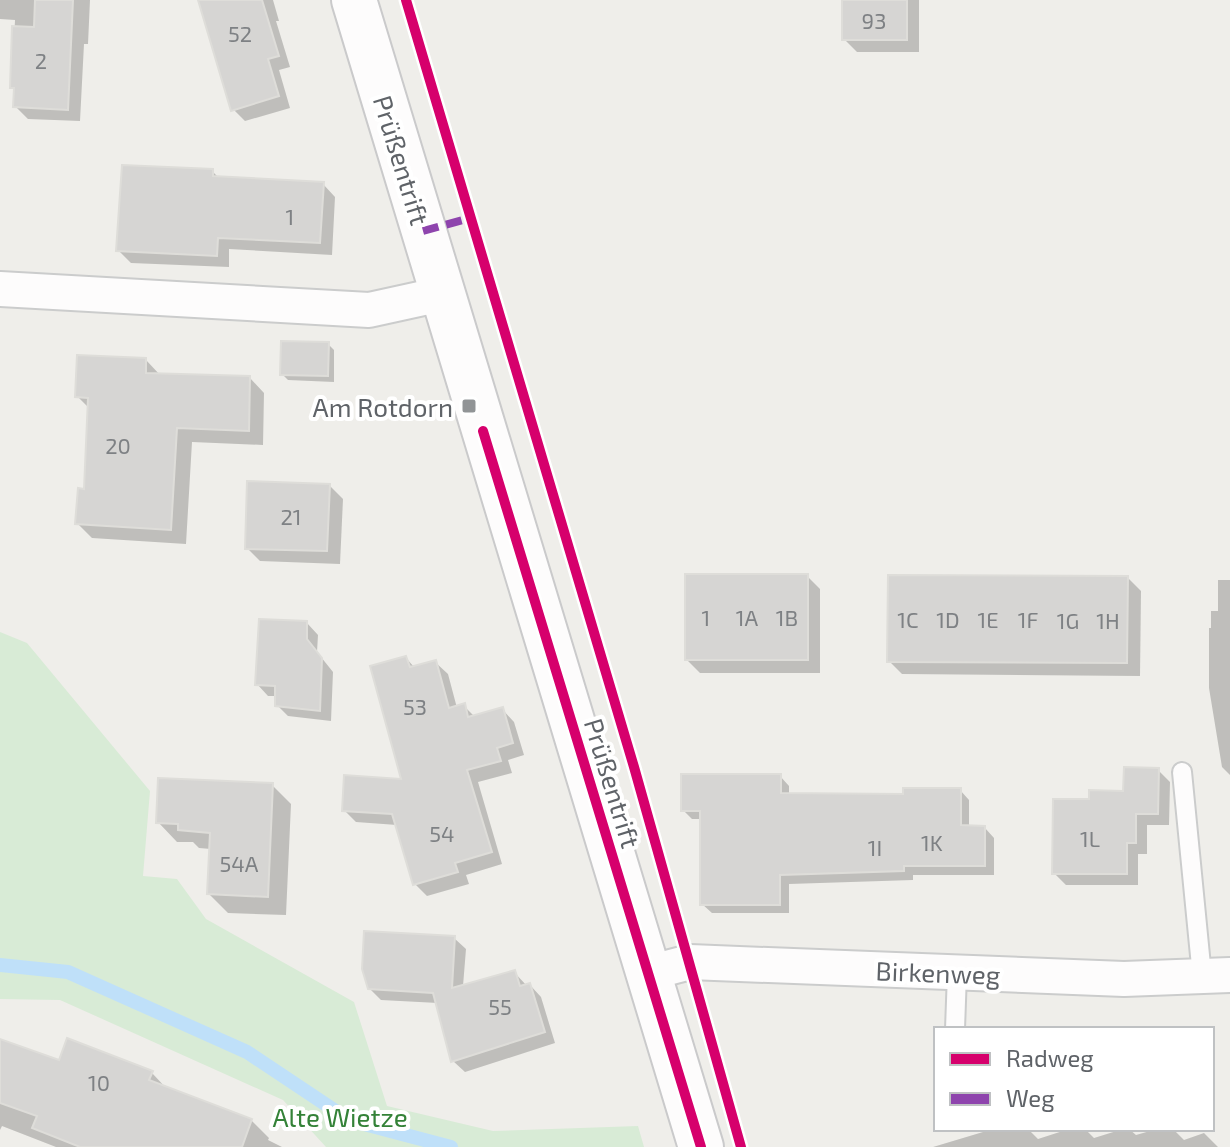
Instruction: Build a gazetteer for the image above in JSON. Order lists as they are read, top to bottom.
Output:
{
  "streets": {
    "main road": ["Prüßentrift"],
    "street": ["Birkenweg"]
  },
  "crossings": [
    ["Prüßentrift", "Birkenweg"]
  ],
  "parks": ["Alte Wietze"],
  "places": {
    "transit": ["Am Rotdorn"]
  },
  "house_numbers": [
    "93",
    "52",
    "2",
    "1",
    "20",
    "21",
    "1",
    "1A",
    "1B",
    "1C",
    "1D",
    "1E",
    "1F",
    "1G",
    "1H",
    "53",
    "54",
    "1L",
    "1K",
    "1I",
    "54A",
    "55",
    "10"
  ],
  "legend": ["Radweg", "Weg"]
}
